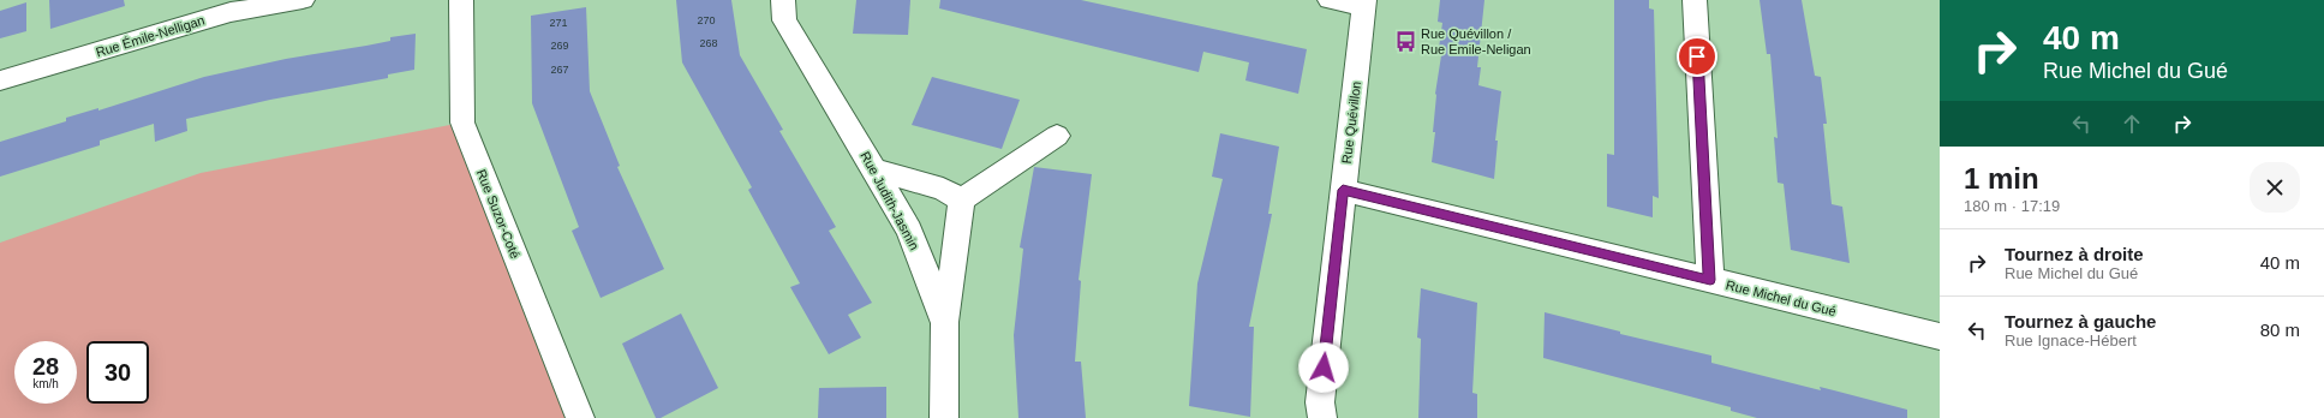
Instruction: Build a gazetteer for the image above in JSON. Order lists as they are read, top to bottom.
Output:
{
  "streets": {
    "street": [
      "Rue Émile-Nelligan",
      "Rue Quévillon",
      "Rue Judith-Jasmin",
      "Rue Suzor-Coté",
      "Rue Michel du Gué"
    ]
  },
  "crossings": [
    ["Rue Quévillon", "Rue Michel du Gué"]
  ],
  "places": {
    "bus stop": ["Rue Quévillon / Rue Emile-Neligan"]
  },
  "house_numbers": [
    "270",
    "271",
    "268",
    "269",
    "267"
  ],
  "page": {
    "turn": ["40 m", "Rue Michel du Gué"],
    "heading": ["1 min", "180 m · 17:19"],
    "list": [
      {
        "name": "Tournez à droite",
        "note": "Rue Michel du Gué",
        "value": "40 m"
      },
      {
        "name": "Tournez à gauche",
        "note": "Rue Ignace-Hébert",
        "value": "80 m"
      }
    ],
    "speed": "28 km/h",
    "limit": "30"
  }
}
